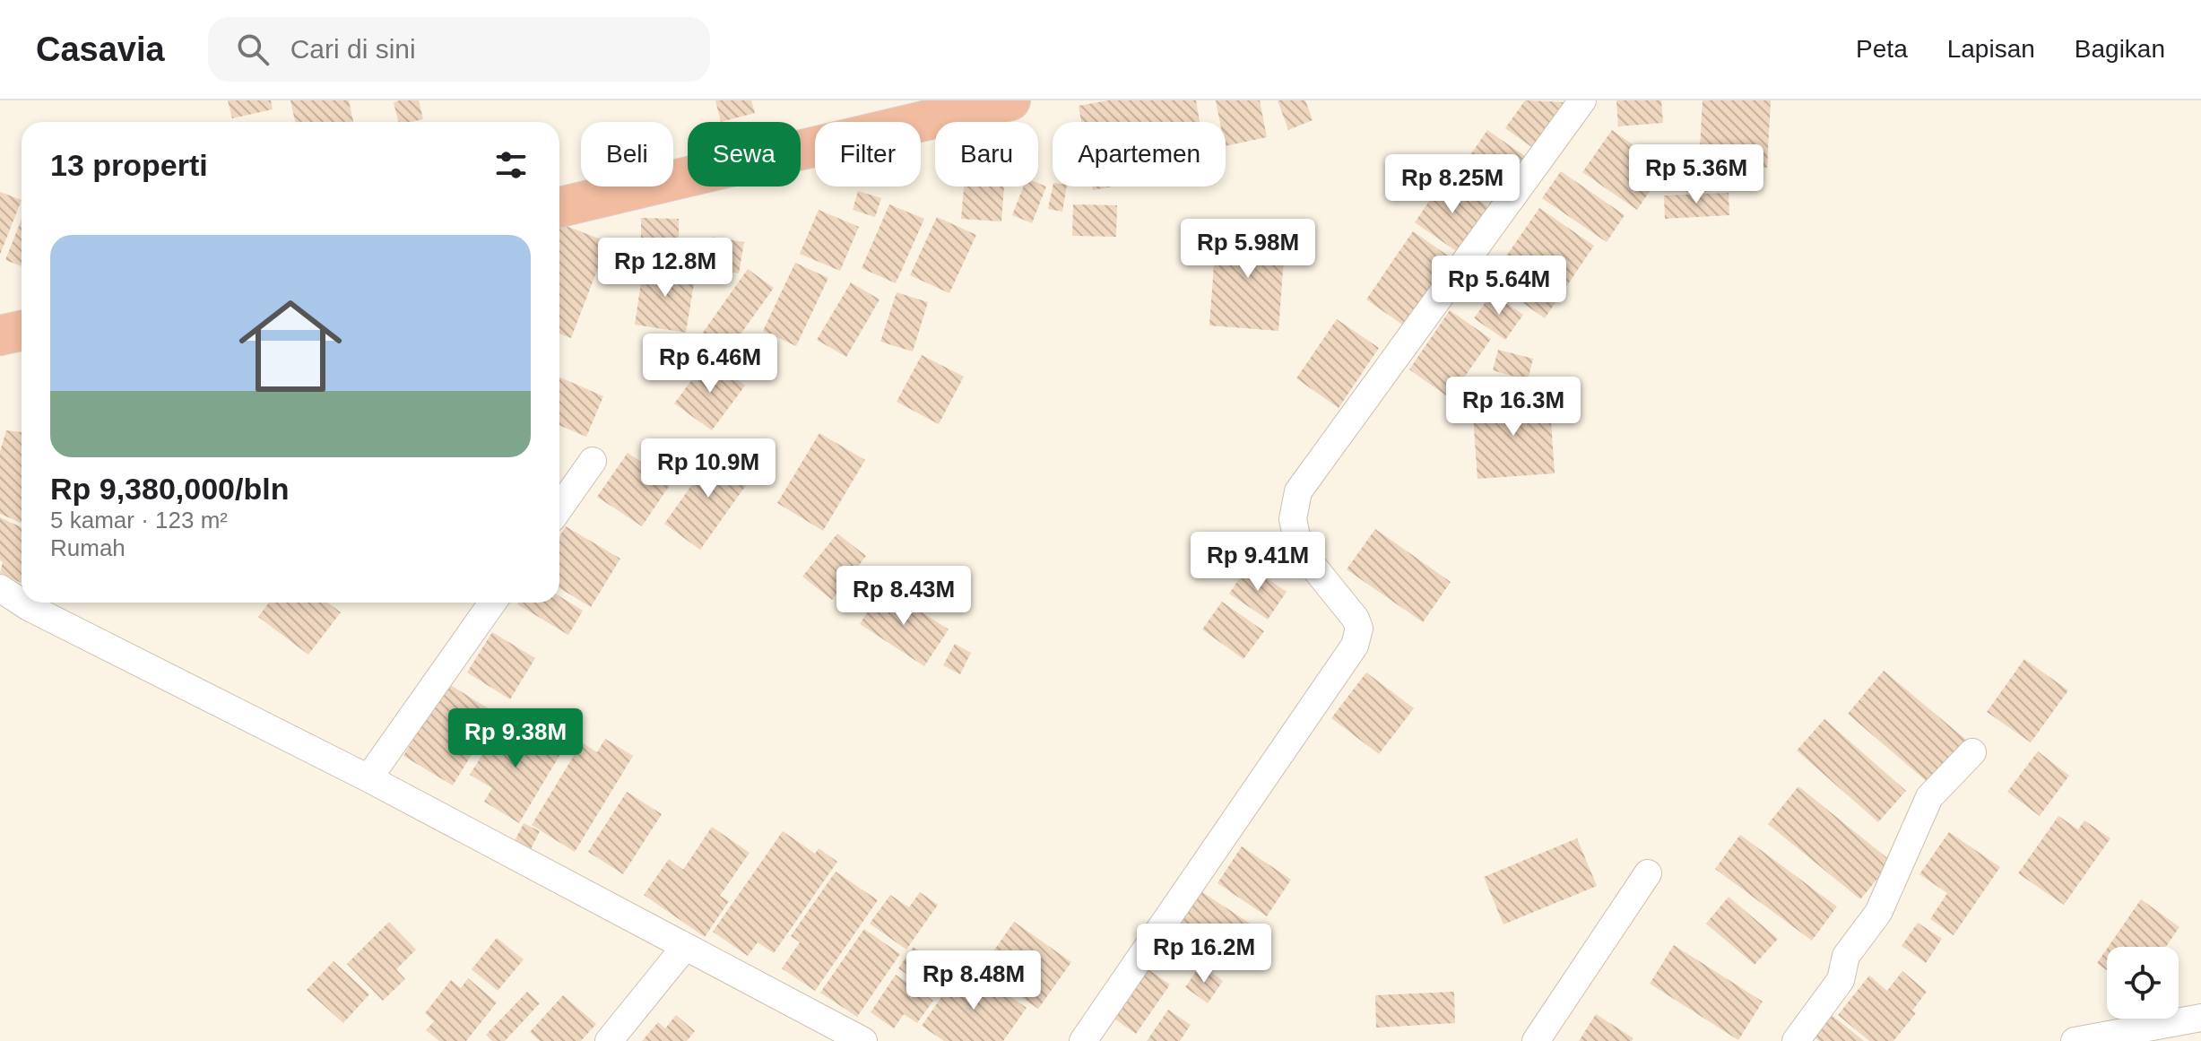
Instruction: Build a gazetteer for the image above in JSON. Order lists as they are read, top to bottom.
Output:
{
  "page": {
    "header": "Casavia",
    "search": "Cari di sini",
    "nav": ["Peta", "Lapisan", "Bagikan"],
    "chip": [
      "Beli",
      "Sewa",
      "Filter",
      "Baru",
      "Apartemen"
    ],
    "heading": "13 properti",
    "price": [
      "Rp 5.36M",
      "Rp 8.25M",
      "Rp 5.98M",
      "Rp 12.8M",
      "Rp 5.64M",
      "Rp 6.46M",
      "Rp 16.3M",
      "Rp 10.9M",
      "Rp 9.41M",
      "Rp 8.43M",
      "Rp 9.38M",
      "Rp 16.2M",
      "Rp 8.48M"
    ],
    "list": [
      {
        "name": "Rp 9,380,000/bln",
        "note": "5 kamar · 123 m² · Rumah"
      }
    ]
  }
}
